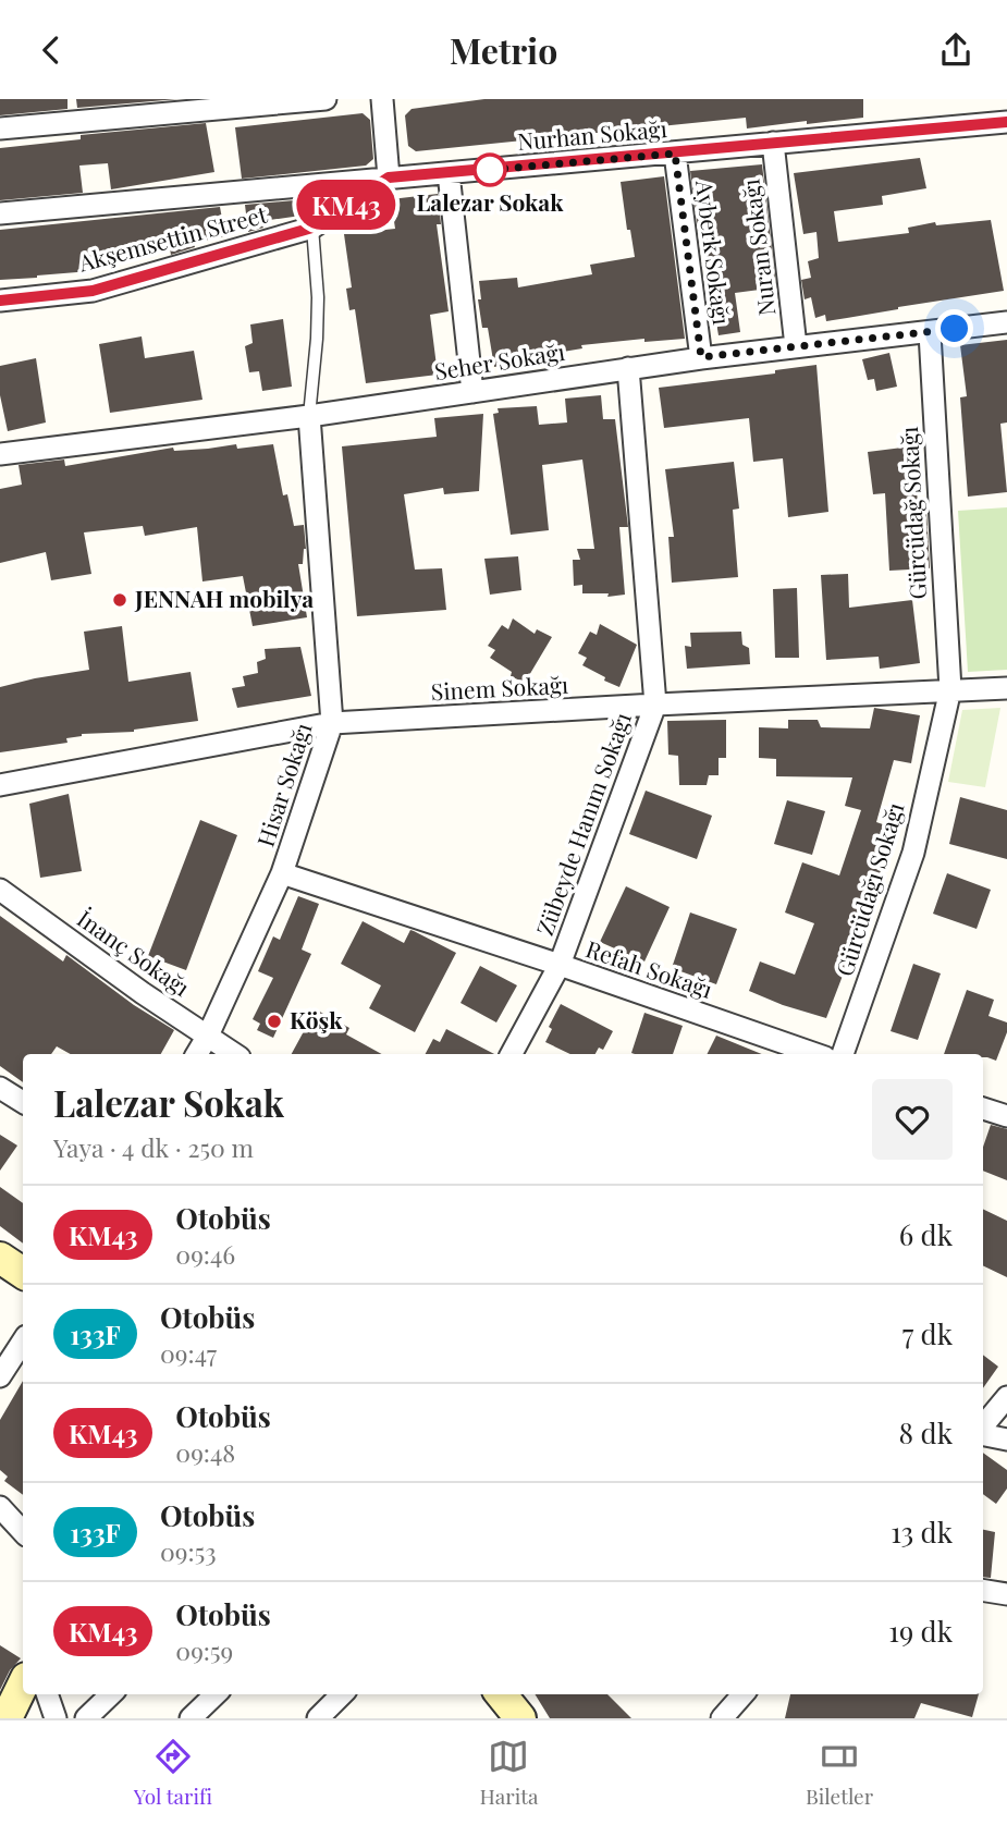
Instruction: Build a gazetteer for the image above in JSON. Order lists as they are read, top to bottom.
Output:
{
  "streets": {
    "street": [
      "Nurhan Sokağı",
      "Akşemsettin Street",
      "Nuran Sokağı",
      "Ayberk Sokağı",
      "Seher Sokağı",
      "Gürcüdağ Sokağı",
      "Sinem Sokağı",
      "Hisar Sokağı",
      "Zübeyde Hanım Sokağı",
      "Gürcüdağı Sokağı",
      "İnanç Sokağı",
      "Refah Sokağı"
    ]
  },
  "crossings": [
    ["Nurhan Sokağı", "Akşemsettin Street"],
    ["Nurhan Sokağı", "Nuran Sokağı"],
    ["Nurhan Sokağı", "Ayberk Sokağı"],
    ["Nuran Sokağı", "Seher Sokağı"],
    ["Ayberk Sokağı", "Seher Sokağı"],
    ["Seher Sokağı", "Gürcüdağ Sokağı"],
    ["Seher Sokağı", "Hisar Sokağı"],
    ["Seher Sokağı", "Zübeyde Hanım Sokağı"],
    ["Gürcüdağ Sokağı", "Sinem Sokağı"],
    ["Gürcüdağ Sokağı", "Gürcüdağı Sokağı"],
    ["Sinem Sokağı", "Hisar Sokağı"],
    ["Sinem Sokağı", "Zübeyde Hanım Sokağı"],
    ["Sinem Sokağı", "Gürcüdağı Sokağı"],
    ["Hisar Sokağı", "İnanç Sokağı"],
    ["Hisar Sokağı", "Refah Sokağı"],
    ["Zübeyde Hanım Sokağı", "Refah Sokağı"]
  ],
  "places": ["Lalezar Sokak", "JENNAH mobilya", "Köşk"],
  "lines": ["bus line KM43"],
  "page": {
    "header": "Metrio",
    "on_map": "KM43",
    "heading": ["Lalezar Sokak", "Yaya · 4 dk · 250 m"],
    "list": [
      {
        "mark": "KM43",
        "name": "Otobüs",
        "note": "09:46",
        "value": "6 dk"
      },
      {
        "mark": "133F",
        "name": "Otobüs",
        "note": "09:47",
        "value": "7 dk"
      },
      {
        "mark": "KM43",
        "name": "Otobüs",
        "note": "09:48",
        "value": "8 dk"
      },
      {
        "mark": "133F",
        "name": "Otobüs",
        "note": "09:53",
        "value": "13 dk"
      },
      {
        "mark": "KM43",
        "name": "Otobüs",
        "note": "09:59",
        "value": "19 dk"
      }
    ],
    "tabs": ["Yol tarifi", "Harita", "Biletler"]
  }
}
